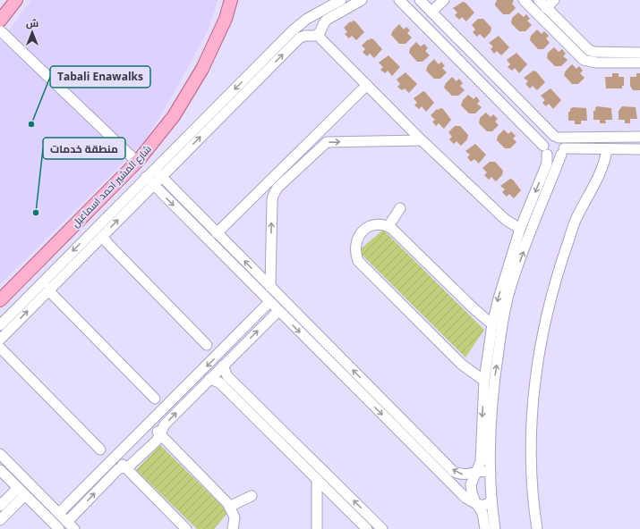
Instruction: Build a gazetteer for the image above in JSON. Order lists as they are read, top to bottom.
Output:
{
  "streets": {
    "main road": ["شارع المشير احمد اسماعيل"]
  },
  "places": ["Tabali Enawalks", "منطقة خدمات"],
  "north": "top"
}
